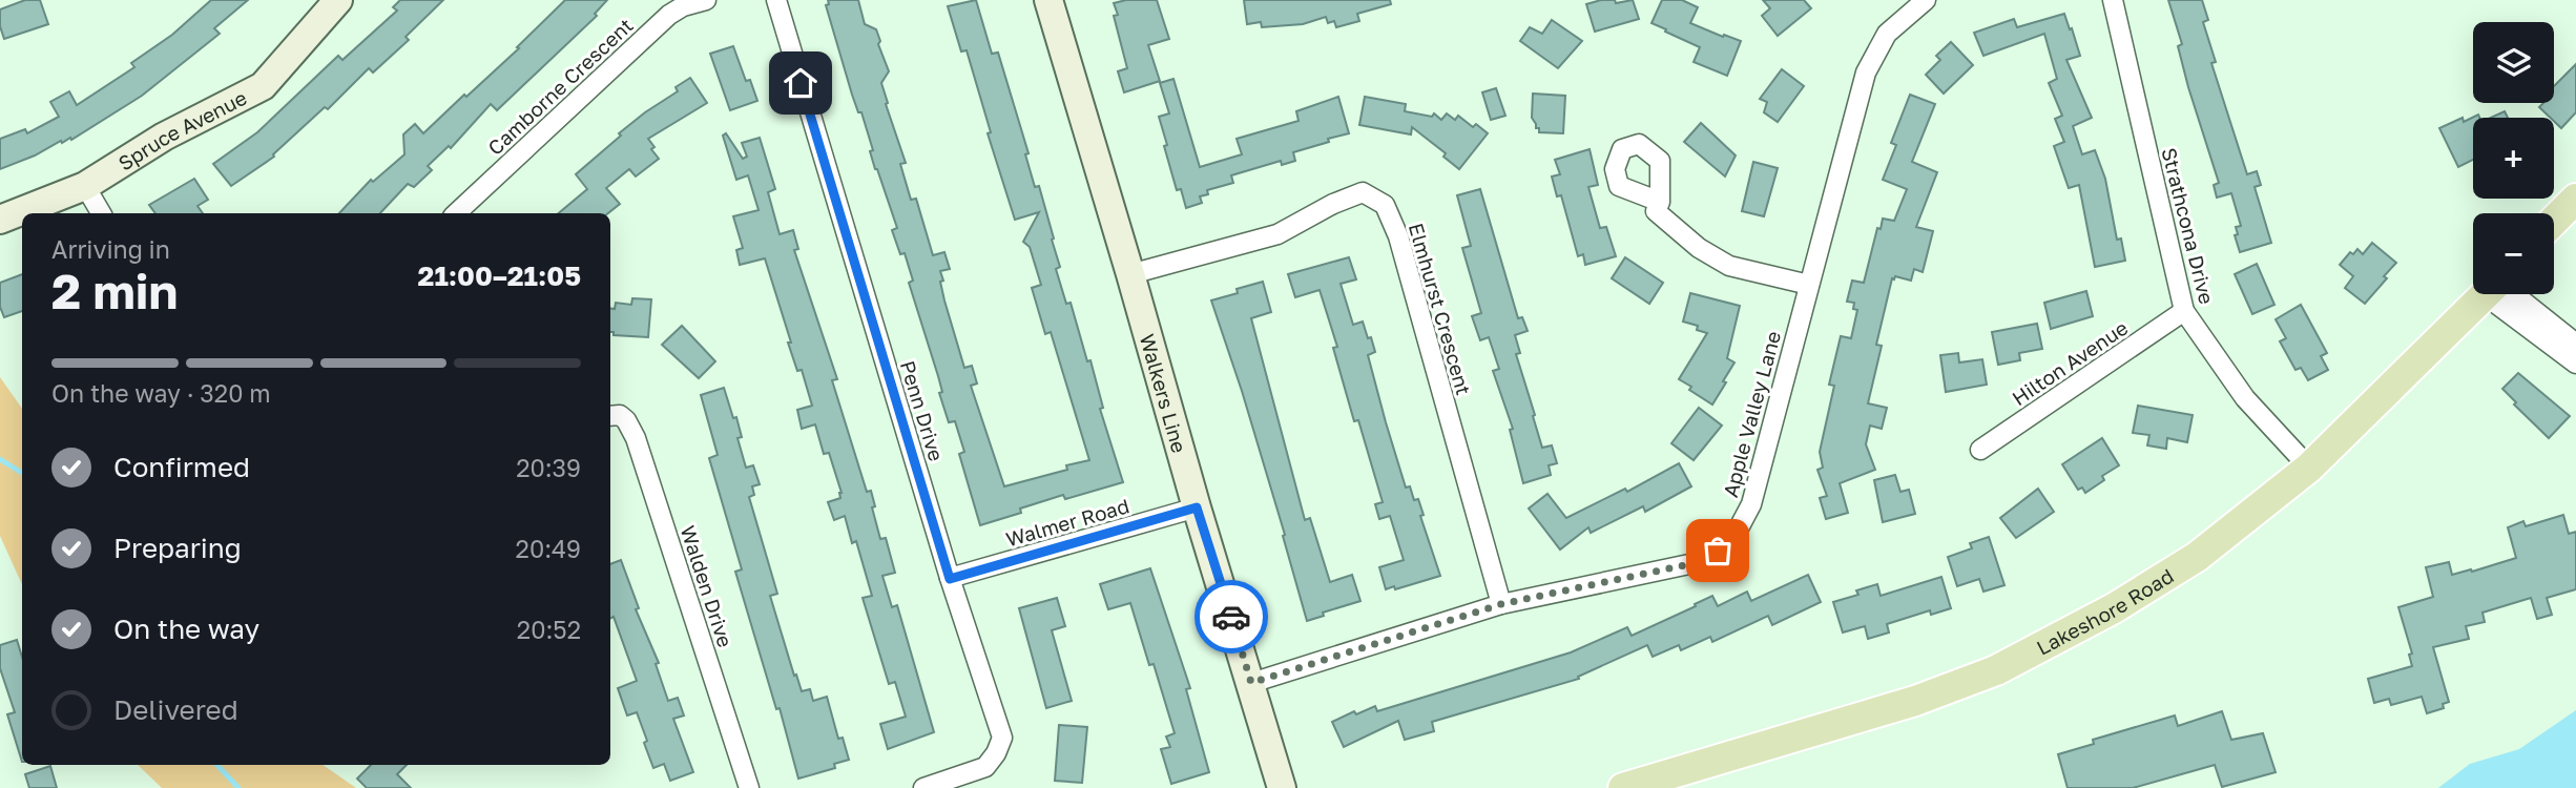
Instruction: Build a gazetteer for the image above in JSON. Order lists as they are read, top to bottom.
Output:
{
  "streets": {
    "main road": ["Spruce Avenue", "Walkers Line", "Lakeshore Road"],
    "street": [
      "Camborne Crescent",
      "Strathcona Drive",
      "Elmhurst Crescent",
      "Hilton Avenue",
      "Penn Drive",
      "Apple Valley Lane",
      "Walmer Road",
      "Walden Drive"
    ]
  },
  "crossings": [
    ["Strathcona Drive", "Hilton Avenue"],
    ["Strathcona Drive", "Lakeshore Road"],
    ["Elmhurst Crescent", "Walkers Line"],
    ["Elmhurst Crescent", "Apple Valley Lane"],
    ["Walkers Line", "Apple Valley Lane"],
    ["Walkers Line", "Walmer Road"],
    ["Penn Drive", "Walmer Road"]
  ],
  "page": {
    "map_buttons": ["+", "−"],
    "heading": ["2 min", "Arriving in", "21:00–21:05"],
    "bar": "On the way · 320 m",
    "list": [
      ["Confirmed", "20:39"],
      ["Preparing", "20:49"],
      ["On the way", "20:52"],
      "Delivered"
    ]
  }
}
